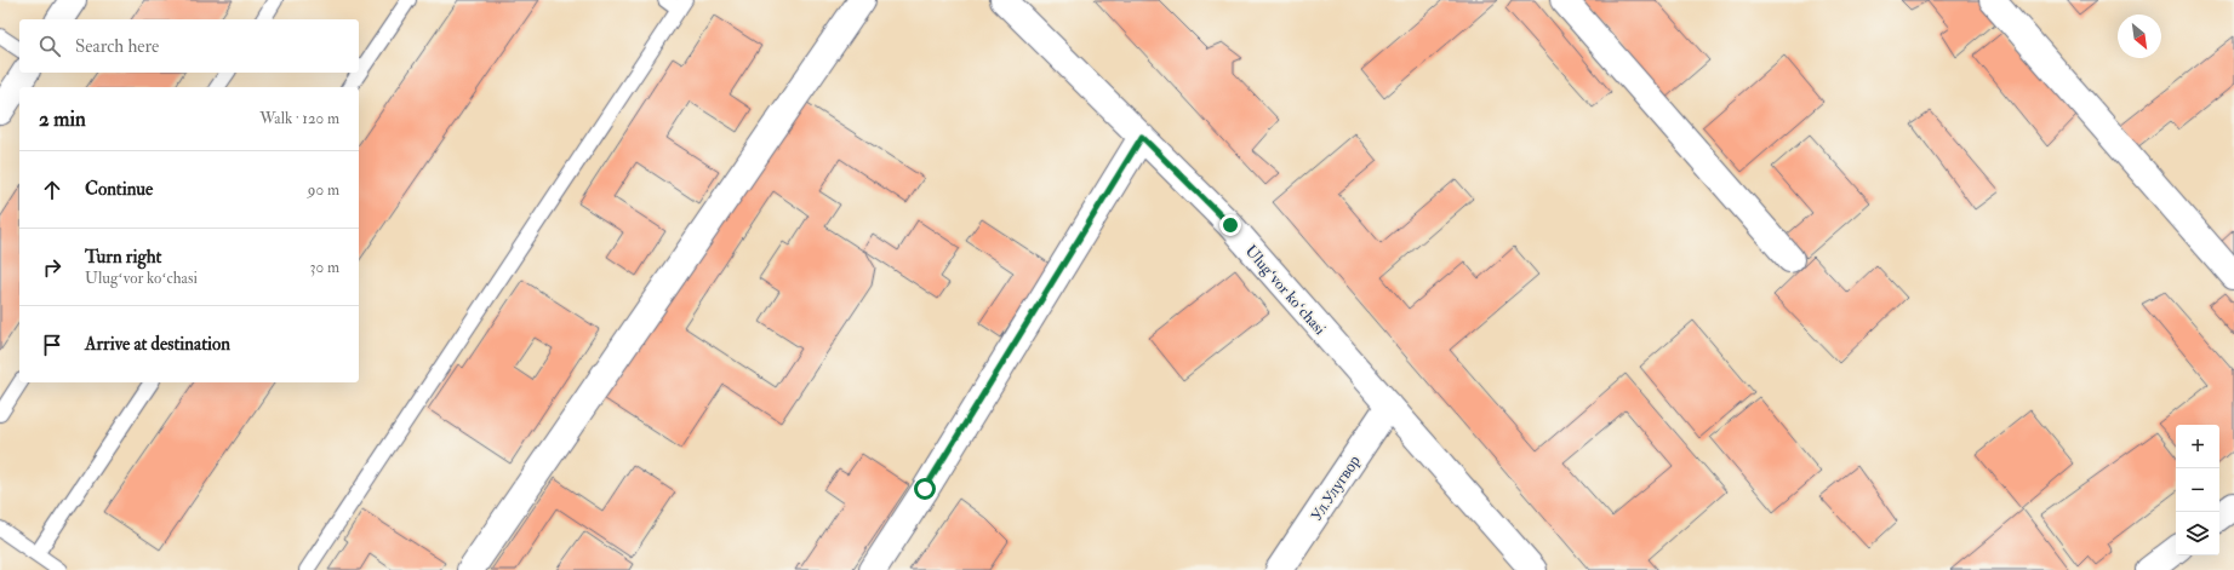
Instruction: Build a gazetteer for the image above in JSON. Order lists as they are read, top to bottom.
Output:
{
  "streets": {
    "street": ["Ulugʻvor koʻchasi", "Ул.Улугвор"]
  },
  "crossings": [
    ["Ulugʻvor koʻchasi", "Ул.Улугвор"]
  ],
  "north": "bottom right",
  "page": {
    "search": "Search here",
    "heading": ["2 min", "Walk · 120 m"],
    "list": [
      ["Continue", "90 m"],
      ["Turn right", "Ulugʻvor koʻchasi", "30 m"],
      "Arrive at destination"
    ],
    "map_buttons": ["+", "−"]
  }
}
